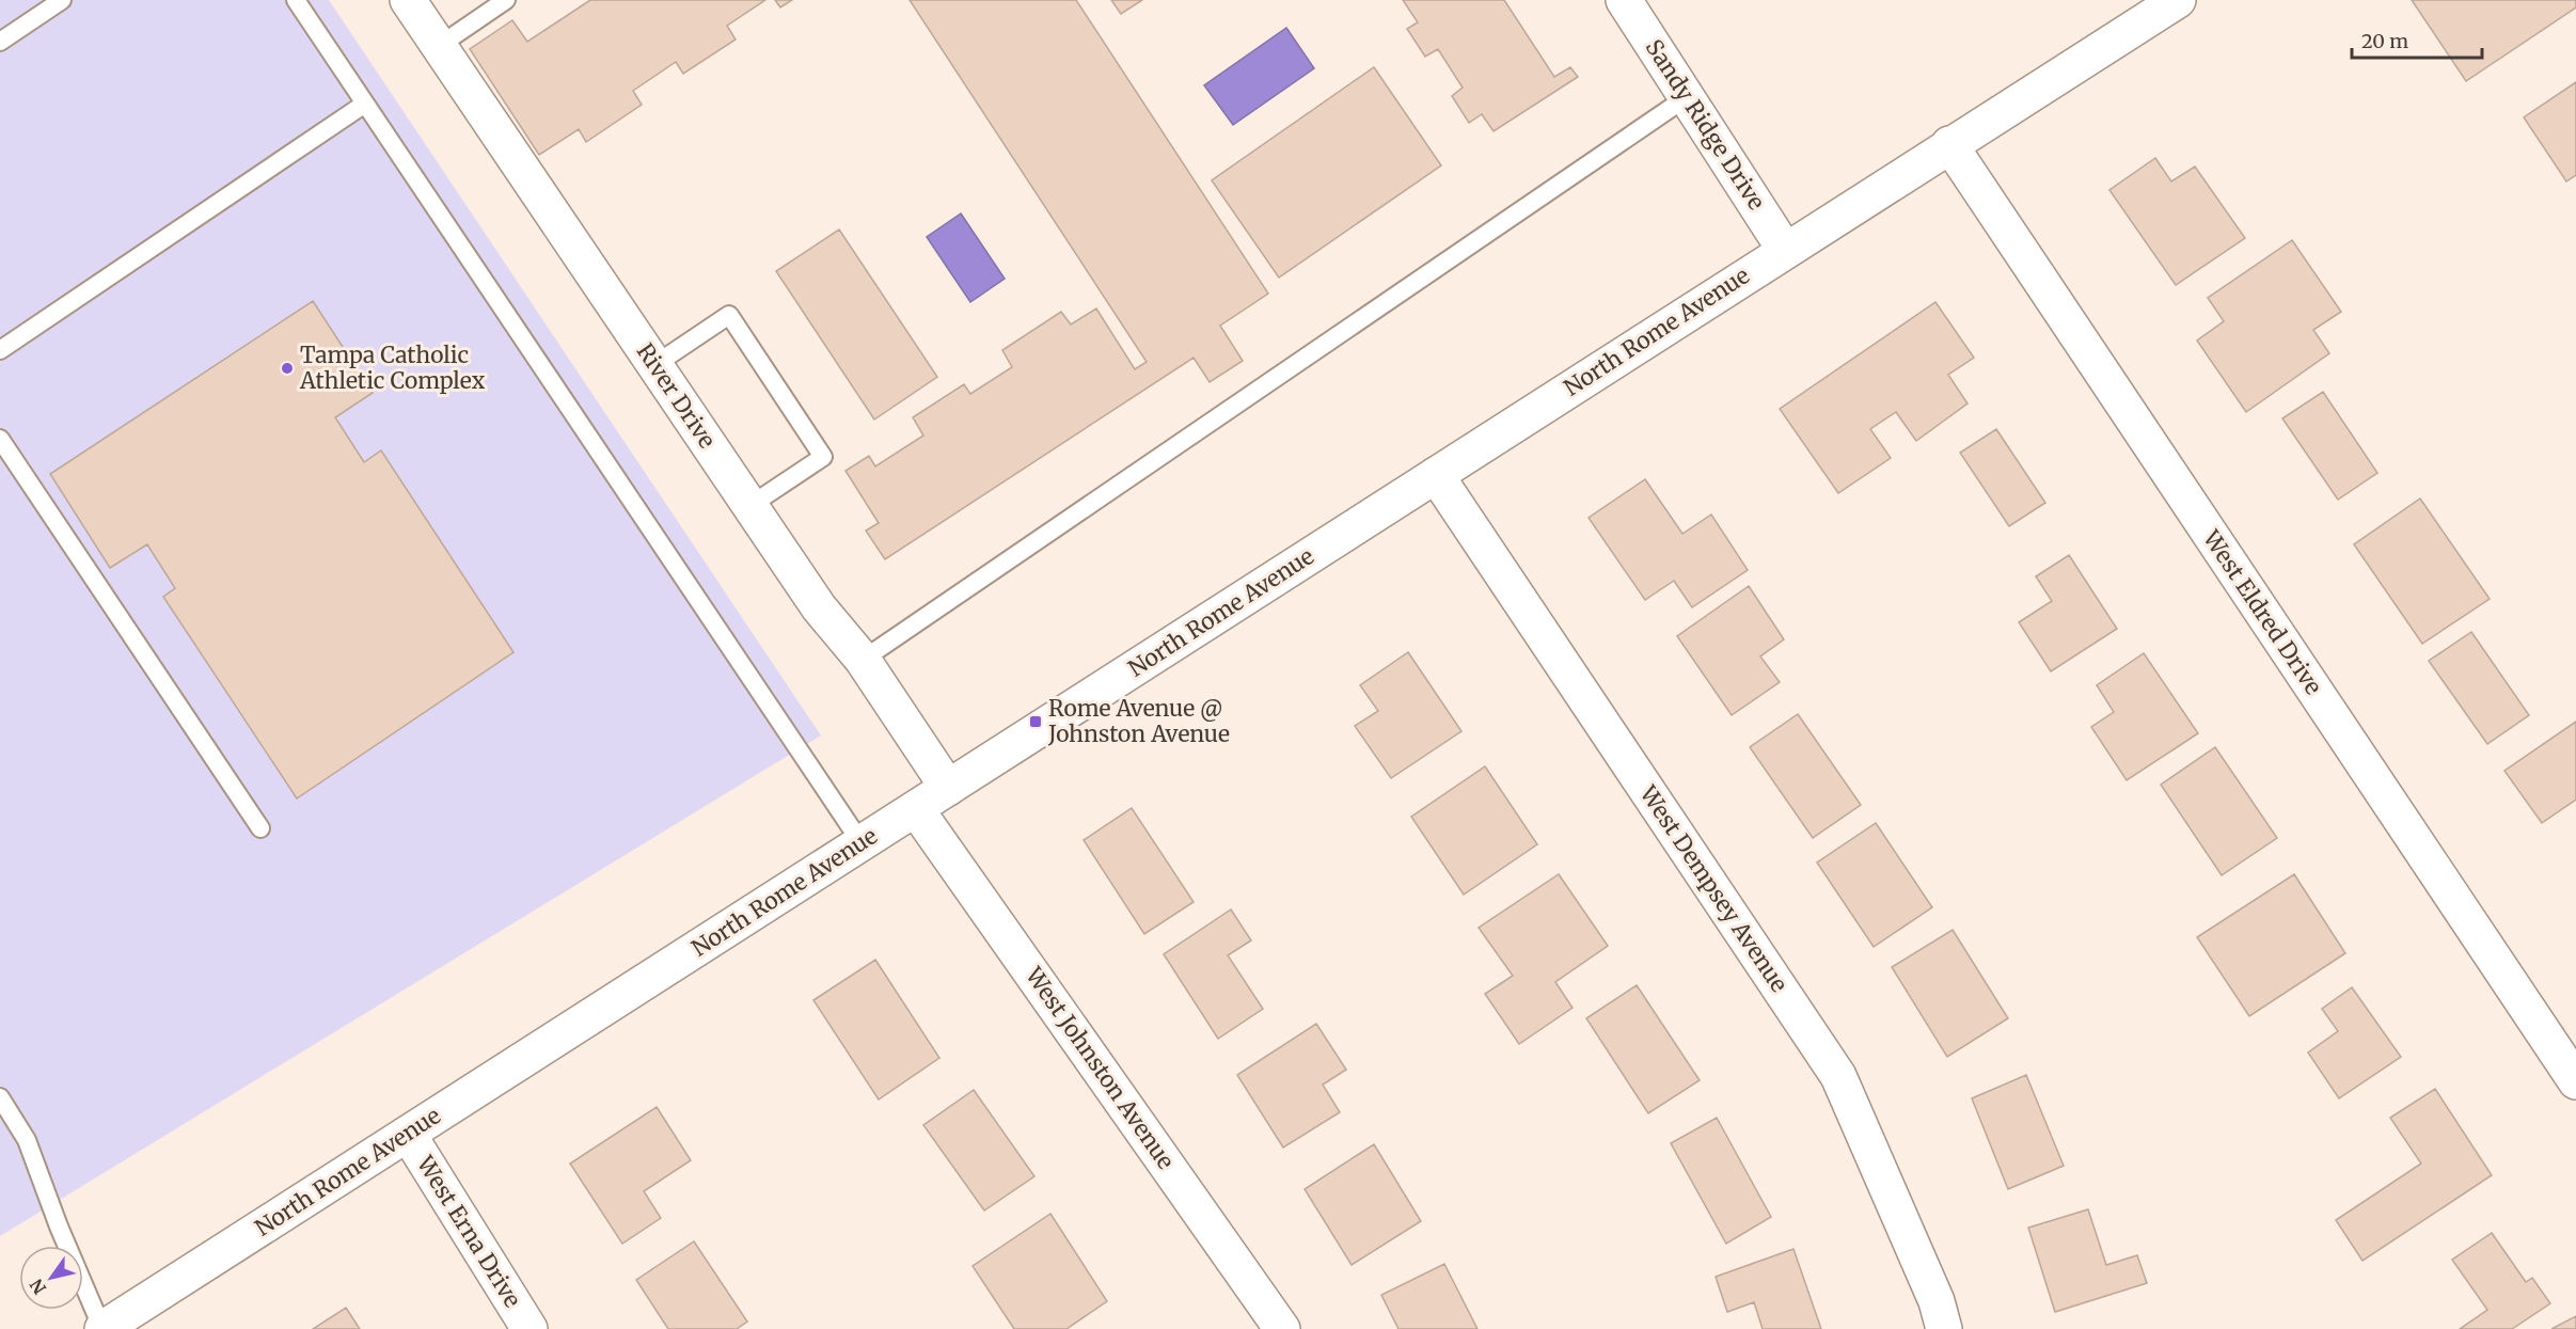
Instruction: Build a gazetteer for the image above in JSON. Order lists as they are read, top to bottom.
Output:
{
  "streets": {
    "street": [
      "Sandy Ridge Drive",
      "North Rome Avenue",
      "River Drive",
      "West Eldred Drive",
      "West Dempsey Avenue",
      "West Johnston Avenue",
      "West Erna Drive"
    ]
  },
  "crossings": [
    ["Sandy Ridge Drive", "North Rome Avenue"],
    ["North Rome Avenue", "River Drive"],
    ["North Rome Avenue", "West Eldred Drive"],
    ["North Rome Avenue", "West Dempsey Avenue"],
    ["North Rome Avenue", "West Johnston Avenue"],
    ["North Rome Avenue", "West Erna Drive"]
  ],
  "places": {
    "other": ["Tampa Catholic Athletic Complex"],
    "transit": ["Rome Avenue @ Johnston Avenue"]
  },
  "scale_bar": "20 m",
  "north": "bottom left"
}
